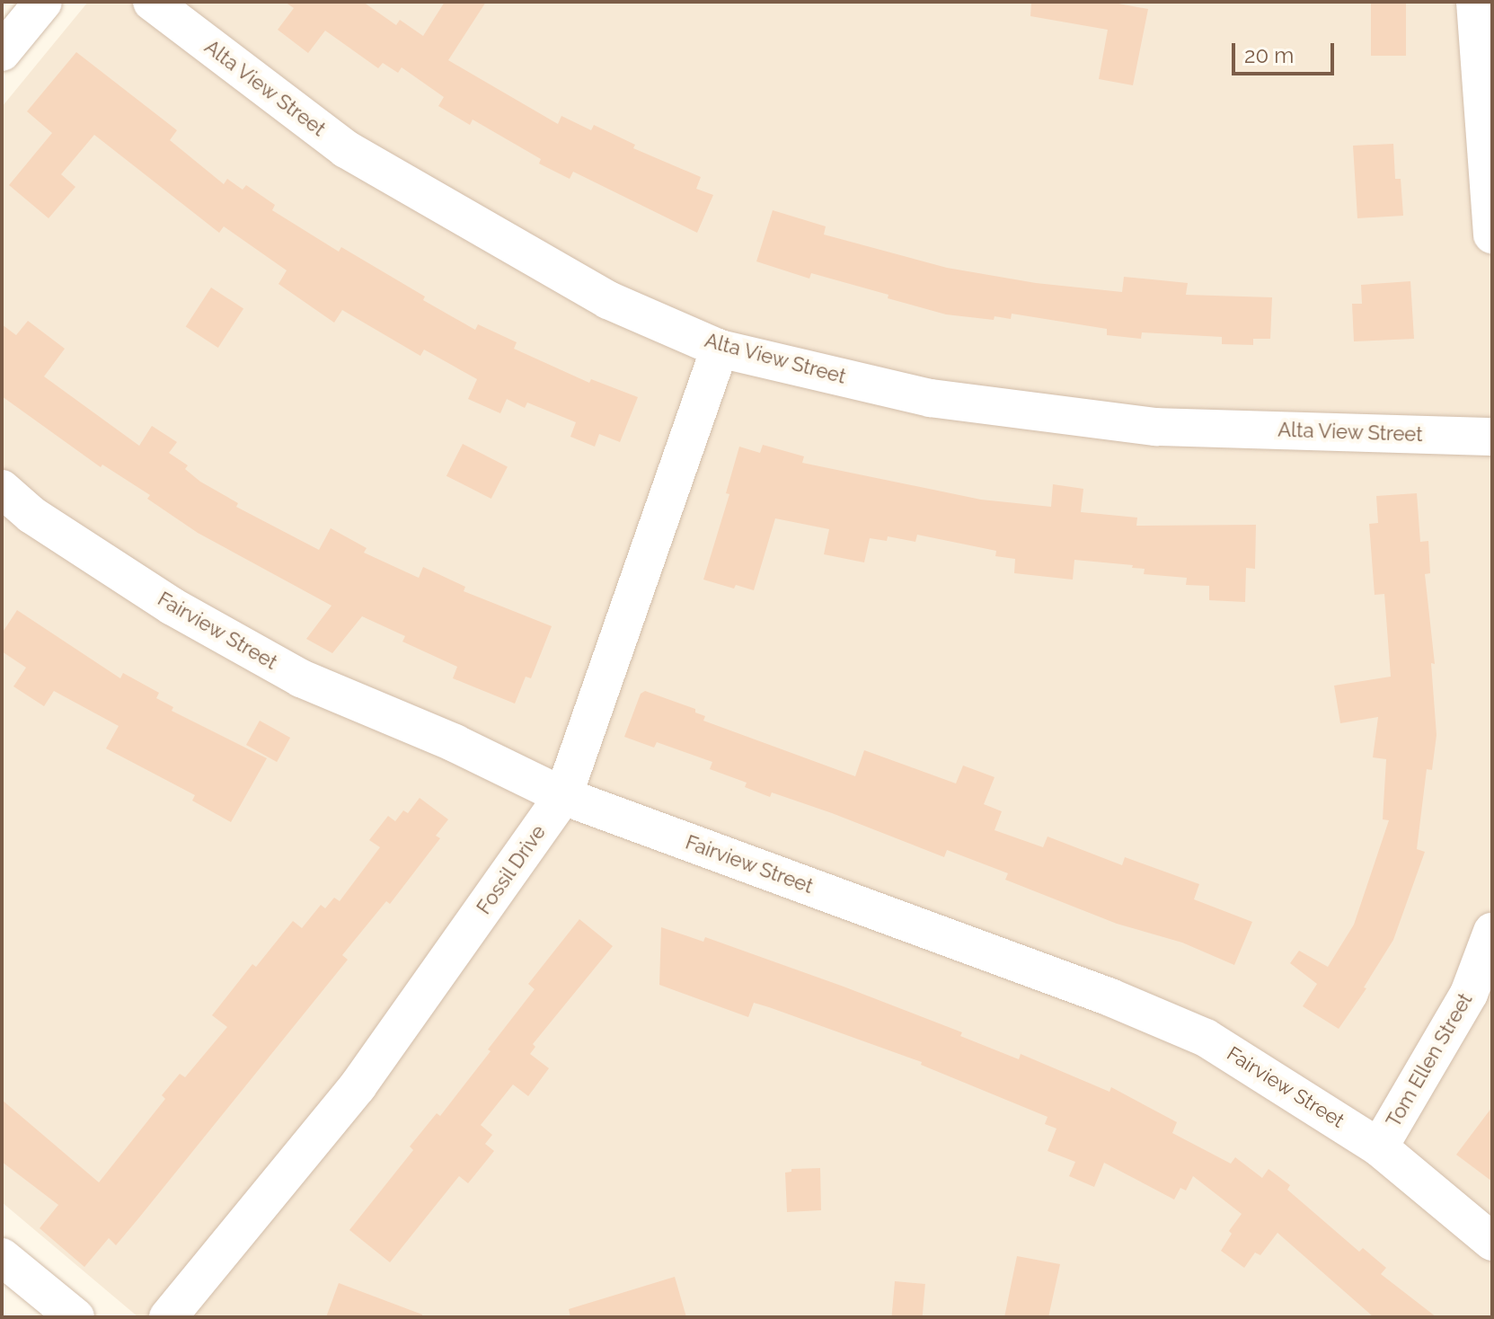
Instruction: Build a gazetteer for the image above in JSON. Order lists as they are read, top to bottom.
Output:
{
  "streets": {
    "street": [
      "Alta View Street",
      "Fairview Street",
      "Fossil Drive",
      "Tom Ellen Street"
    ]
  },
  "crossings": [
    ["Alta View Street", "Fossil Drive"],
    ["Fairview Street", "Fossil Drive"],
    ["Fairview Street", "Tom Ellen Street"]
  ],
  "scale_bar": "20 m"
}
